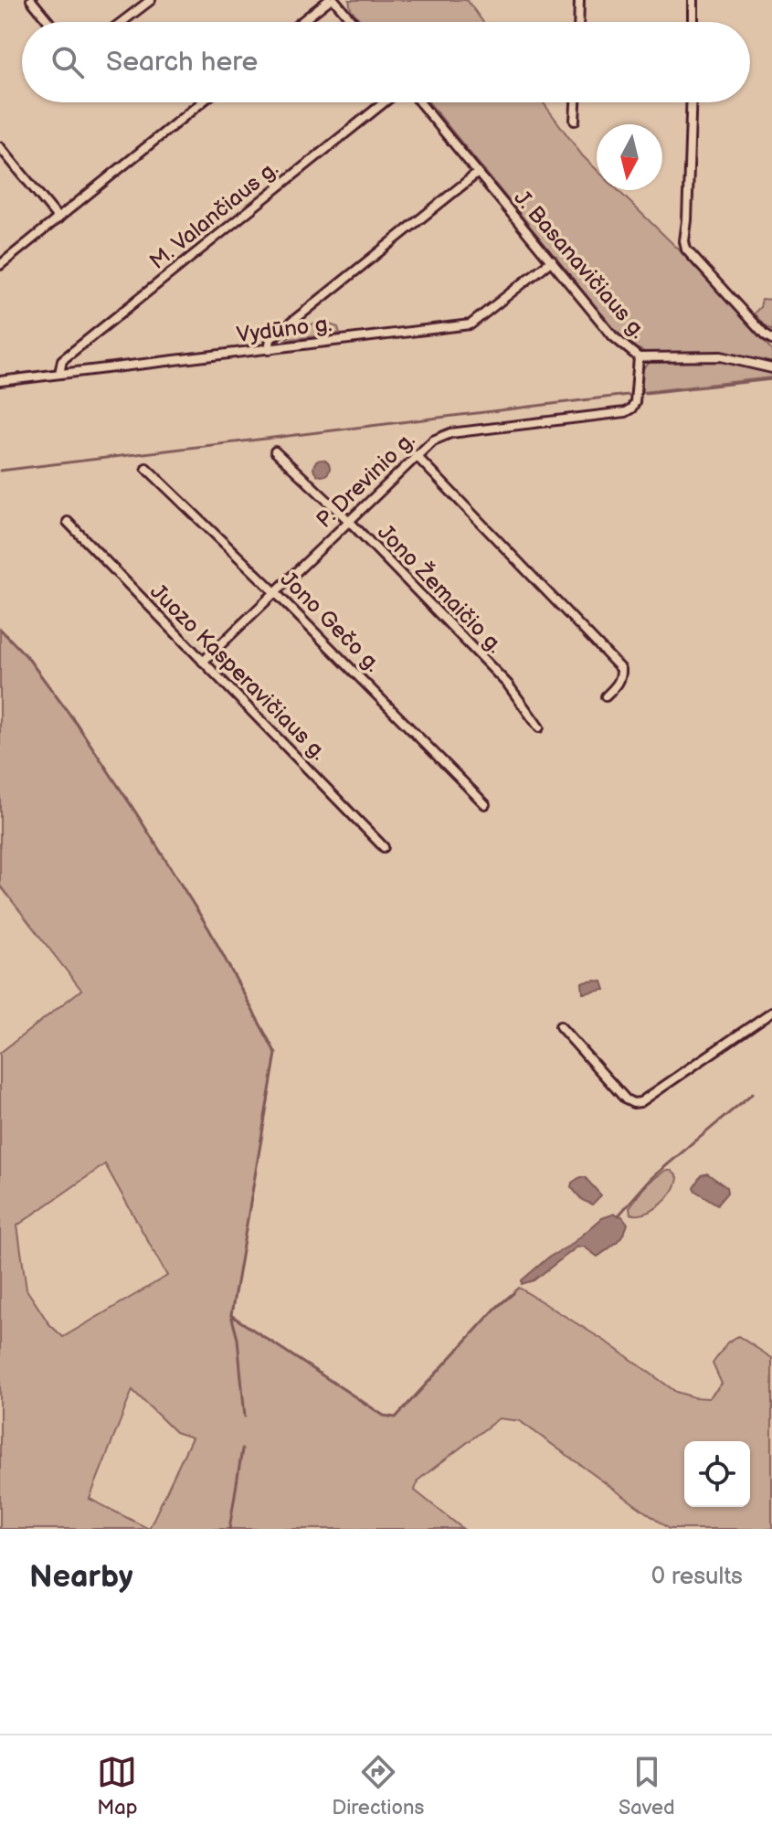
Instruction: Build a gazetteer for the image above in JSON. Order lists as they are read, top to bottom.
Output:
{
  "streets": {
    "street": [
      "M. Valančiaus g.",
      "J. Basanavičiaus g.",
      "Vydūno g.",
      "P. Drevinio g.",
      "Jono Žemaičio g.",
      "Jono Gečo g.",
      "Juozo Kasperavičiaus g."
    ]
  },
  "crossings": [
    ["M. Valančiaus g.", "Vydūno g."],
    ["J. Basanavičiaus g.", "Vydūno g."],
    ["J. Basanavičiaus g.", "P. Drevinio g."],
    ["P. Drevinio g.", "Jono Žemaičio g."],
    ["P. Drevinio g.", "Jono Gečo g."],
    ["P. Drevinio g.", "Juozo Kasperavičiaus g."]
  ],
  "north": "bottom",
  "page": {
    "search": "Search here",
    "heading": ["Nearby", "0 results"],
    "nav": ["Map", "Directions", "Saved"]
  }
}
